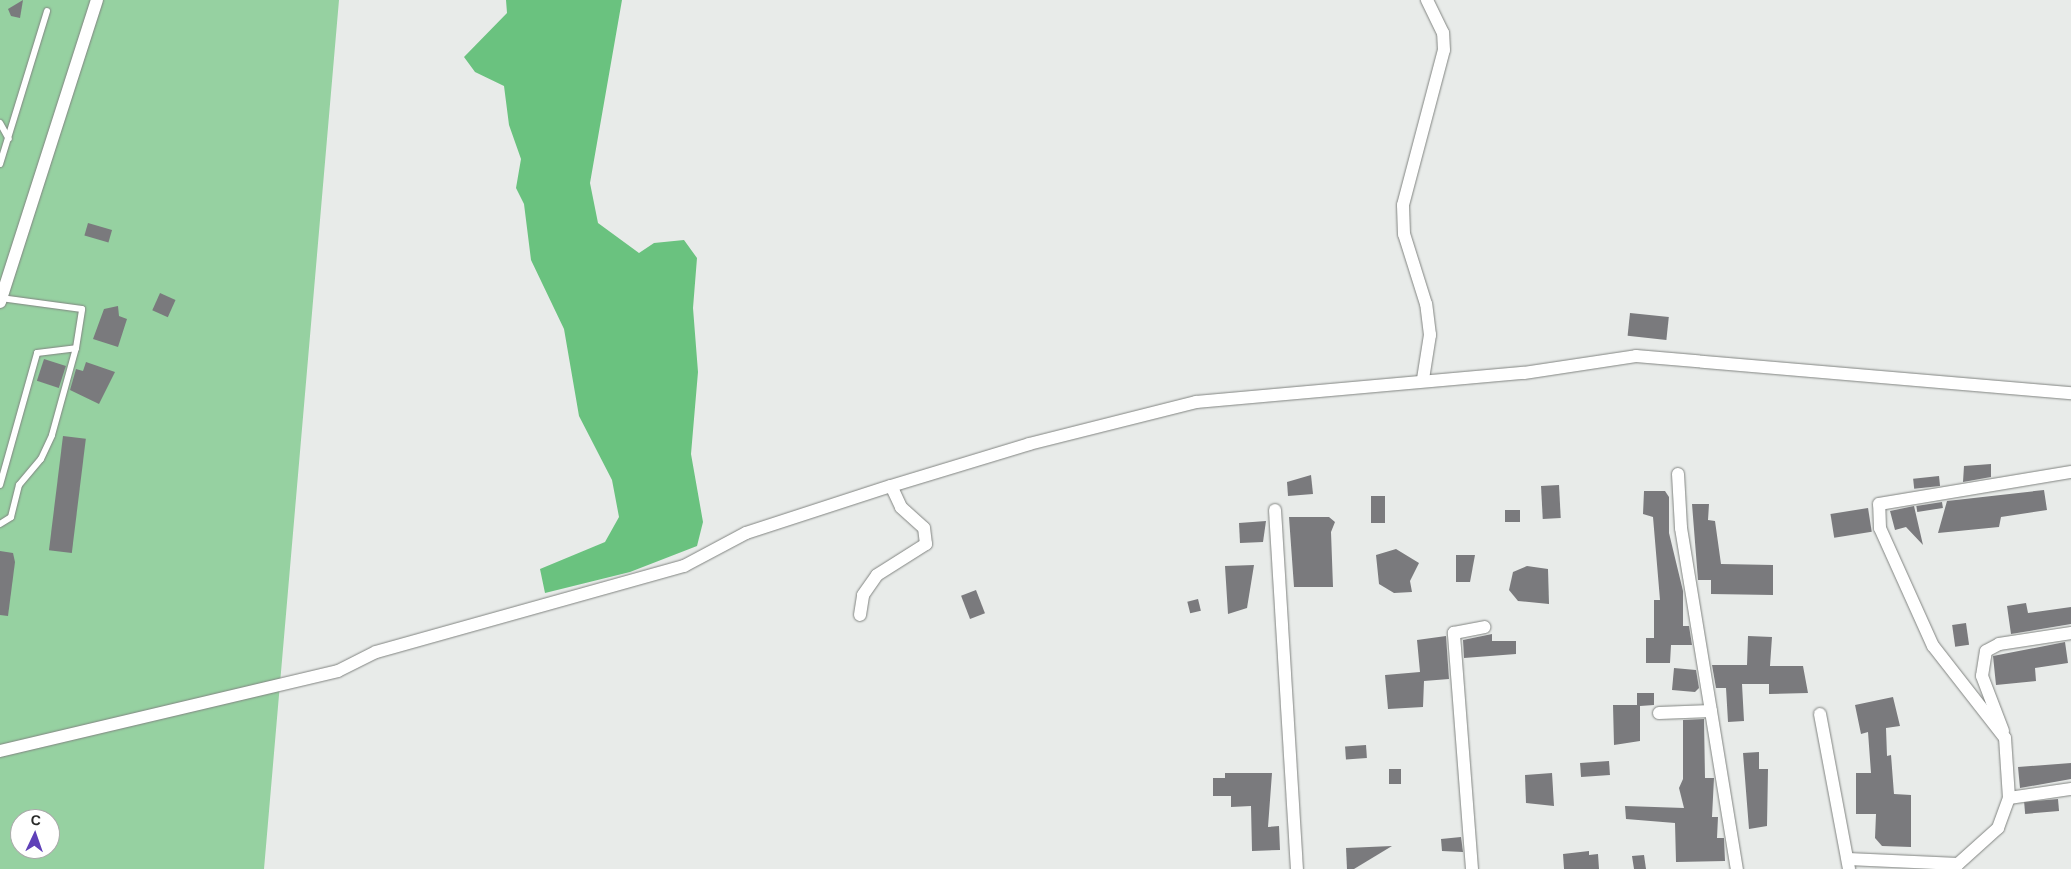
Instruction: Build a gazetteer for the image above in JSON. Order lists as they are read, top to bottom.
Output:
{
  "north": "top"
}
